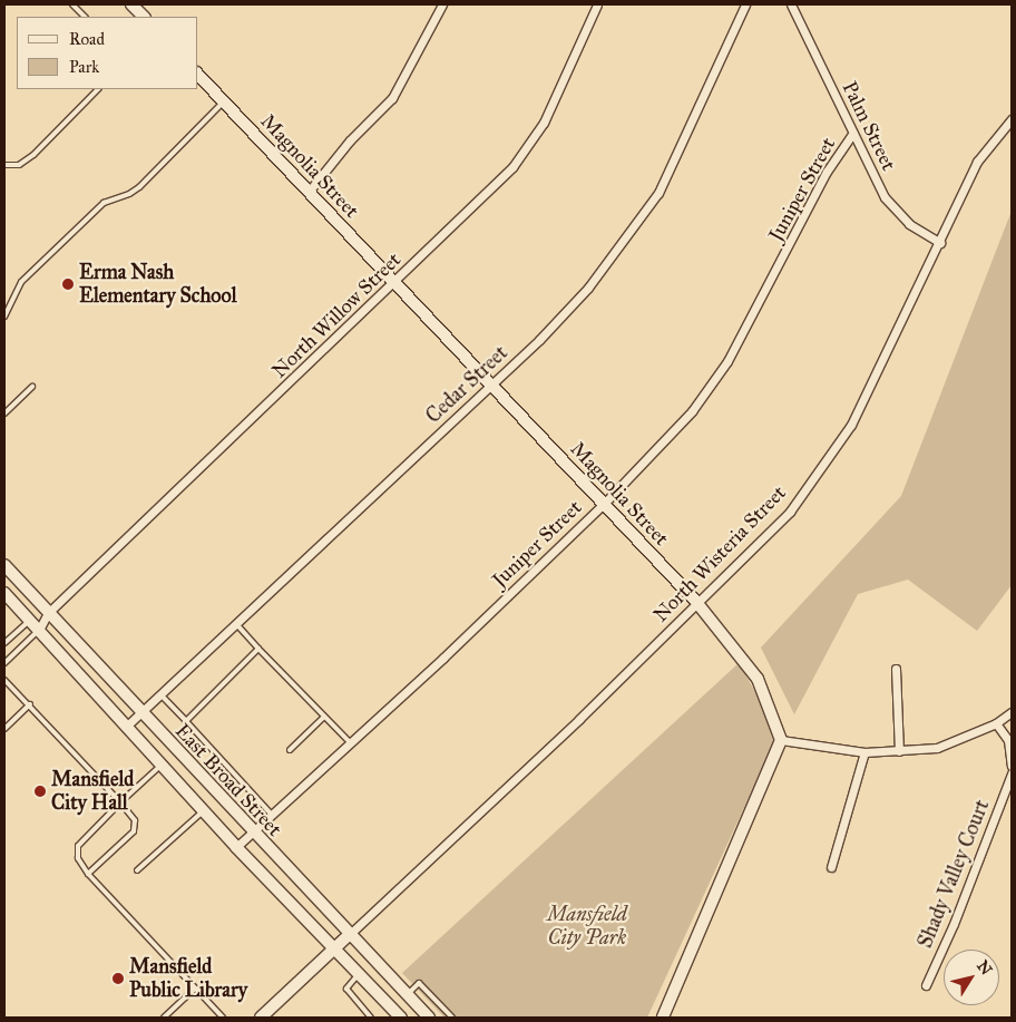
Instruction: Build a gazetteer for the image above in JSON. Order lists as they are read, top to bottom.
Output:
{
  "streets": {
    "street": [
      "Palm Street",
      "Magnolia Street",
      "Juniper Street",
      "North Willow Street",
      "Cedar Street",
      "North Wisteria Street",
      "East Broad Street",
      "Shady Valley Court"
    ]
  },
  "crossings": [
    ["Palm Street", "Juniper Street"],
    ["Palm Street", "North Wisteria Street"],
    ["Magnolia Street", "Juniper Street"],
    ["Magnolia Street", "North Willow Street"],
    ["Magnolia Street", "Cedar Street"],
    ["Magnolia Street", "North Wisteria Street"],
    ["Juniper Street", "East Broad Street"],
    ["North Willow Street", "East Broad Street"],
    ["Cedar Street", "East Broad Street"],
    ["North Wisteria Street", "East Broad Street"]
  ],
  "parks": ["Mansfield City Park"],
  "places": ["Erma Nash Elementary School", "Mansfield City Hall", "Mansfield Public Library"],
  "legend": ["Road", "Park"],
  "north": "top right"
}
